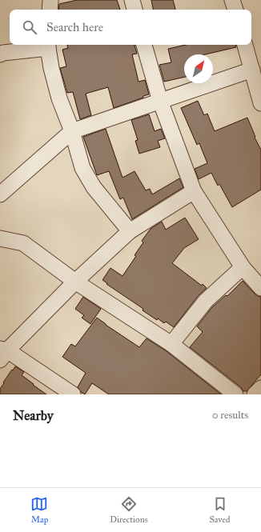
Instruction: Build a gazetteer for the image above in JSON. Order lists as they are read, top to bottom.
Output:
{
  "north": "top right",
  "page": {
    "search": "Search here",
    "heading": ["Nearby", "0 results"],
    "nav": ["Map", "Directions", "Saved"]
  }
}
